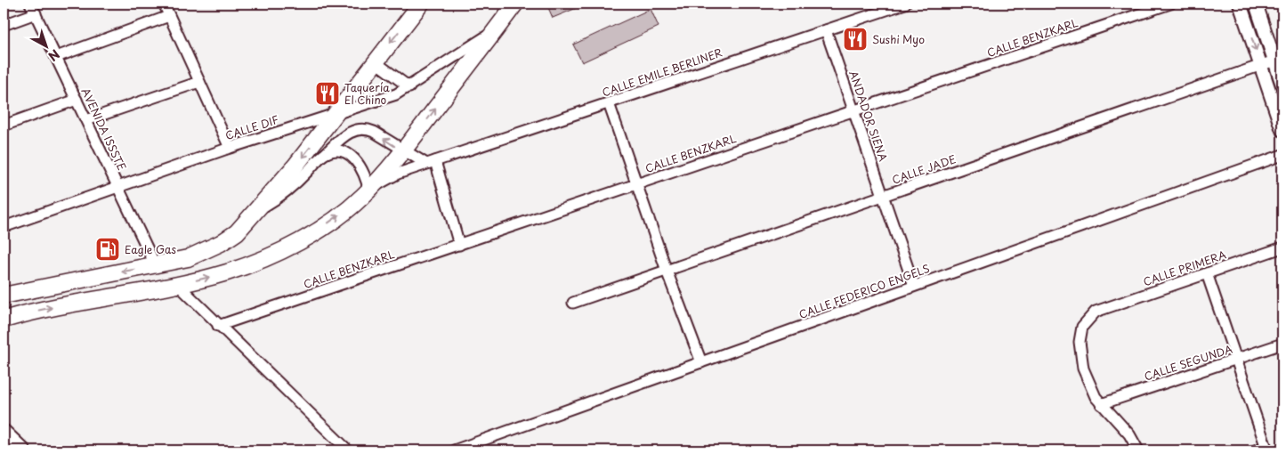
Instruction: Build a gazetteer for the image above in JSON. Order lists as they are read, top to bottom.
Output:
{
  "streets": {
    "street": [
      "CALLE BENZKARL",
      "CALLE EMILE BERLINER",
      "ANDADOR SIENA",
      "CALLE DIF",
      "AVENIDA ISSSTE",
      "CALLE JADE",
      "CALLE PRIMERA",
      "CALLE FEDERICO ENGELS",
      "CALLE SEGUNDA"
    ]
  },
  "crossings": [
    ["CALLE BENZKARL", "ANDADOR SIENA"],
    ["CALLE EMILE BERLINER", "ANDADOR SIENA"],
    ["ANDADOR SIENA", "CALLE JADE"],
    ["ANDADOR SIENA", "CALLE FEDERICO ENGELS"],
    ["CALLE DIF", "AVENIDA ISSSTE"],
    ["CALLE PRIMERA", "CALLE SEGUNDA"]
  ],
  "places": {
    "restaurant": ["Sushi Myo", "Taquería El Chino"],
    "fuel station": ["Eagle Gas"]
  },
  "north": "bottom right"
}
